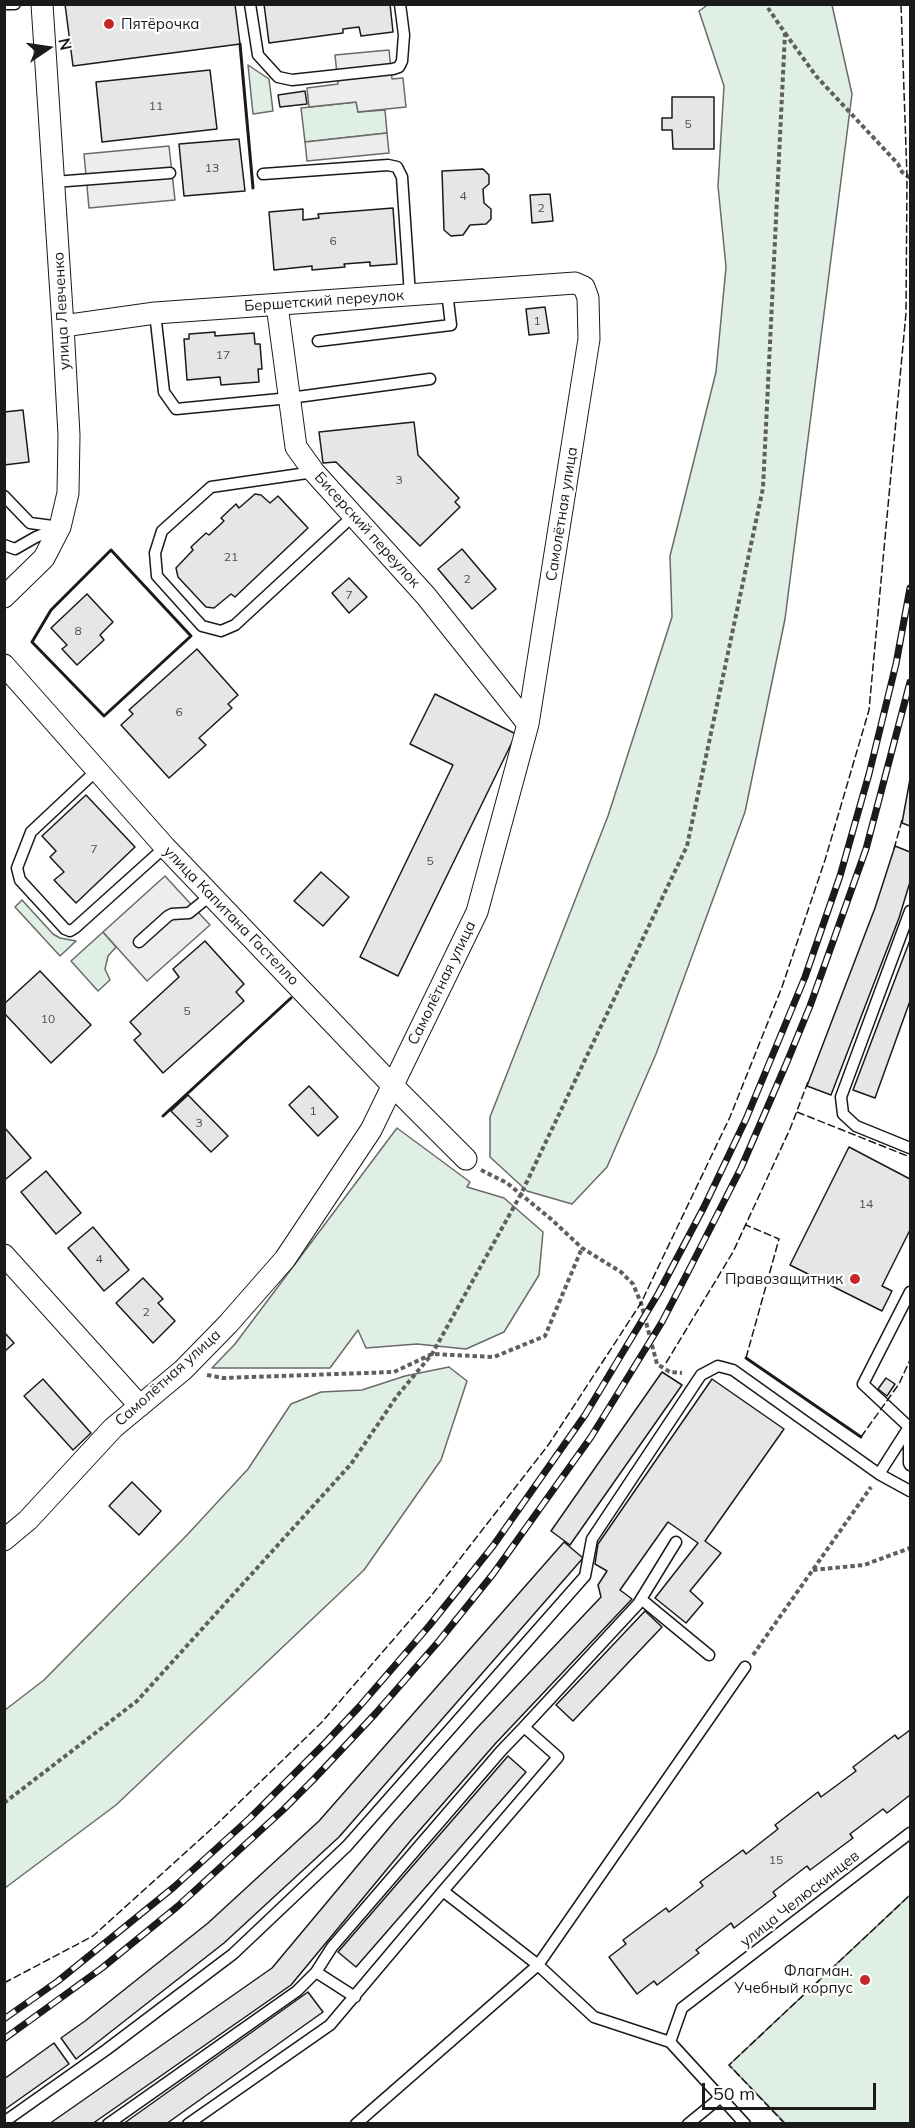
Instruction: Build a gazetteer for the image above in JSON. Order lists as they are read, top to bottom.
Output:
{
  "streets": {
    "street": [
      "Бершетский переулок",
      "улица Левченко",
      "Самолётная улица",
      "Бисерский переулок",
      "улица Капитана Гастелло"
    ],
    "lane": ["улица Челюскинцев"]
  },
  "crossings": [
    ["Бершетский переулок", "улица Левченко"],
    ["Бершетский переулок", "Самолётная улица"],
    ["Бершетский переулок", "Бисерский переулок"],
    ["Самолётная улица", "Бисерский переулок"],
    ["Самолётная улица", "улица Капитана Гастелло"]
  ],
  "places": ["Пятёрочка", "Правозащитник", "Флагман. Учебный корпус"],
  "house_numbers": [
    "11",
    "5",
    "13",
    "4",
    "2",
    "6",
    "1",
    "17",
    "3",
    "21",
    "2",
    "7",
    "8",
    "6",
    "7",
    "5",
    "5",
    "10",
    "1",
    "3",
    "14",
    "4",
    "2",
    "15"
  ],
  "scale_bar": "50 m",
  "north": "right"
}
